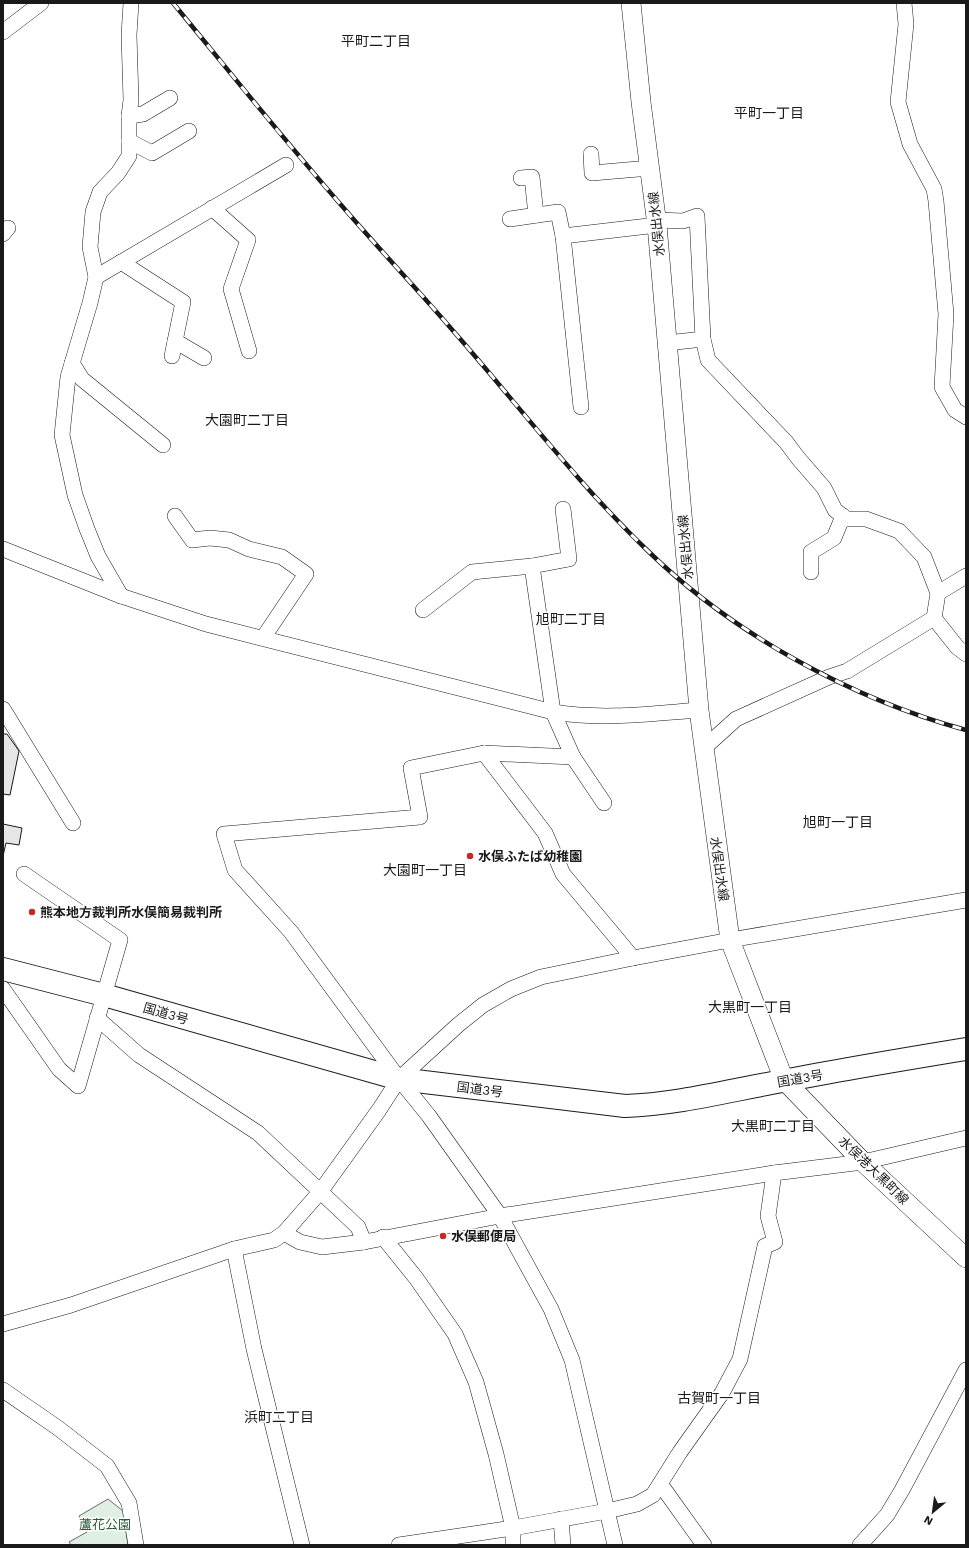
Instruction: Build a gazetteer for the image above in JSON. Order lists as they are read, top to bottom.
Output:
{
  "streets": {
    "highway": ["国道3号"],
    "main road": ["水俣出水線", "水俣港大黒町線"]
  },
  "crossings": [
    ["水俣出水線", "国道3号"],
    ["水俣出水線", "水俣港大黒町線"],
    ["国道3号", "水俣港大黒町線"]
  ],
  "districts": [
    "平町二丁目",
    "平町一丁目",
    "大園町二丁目",
    "旭町二丁目",
    "旭町一丁目",
    "大園町一丁目",
    "大黒町一丁目",
    "大黒町二丁目",
    "古賀町一丁目",
    "浜町二丁目"
  ],
  "parks": ["蘆花公園"],
  "places": ["水俣ふたば幼稚園", "熊本地方裁判所水俣簡易裁判所", "水俣郵便局"],
  "north": "bottom left"
}
